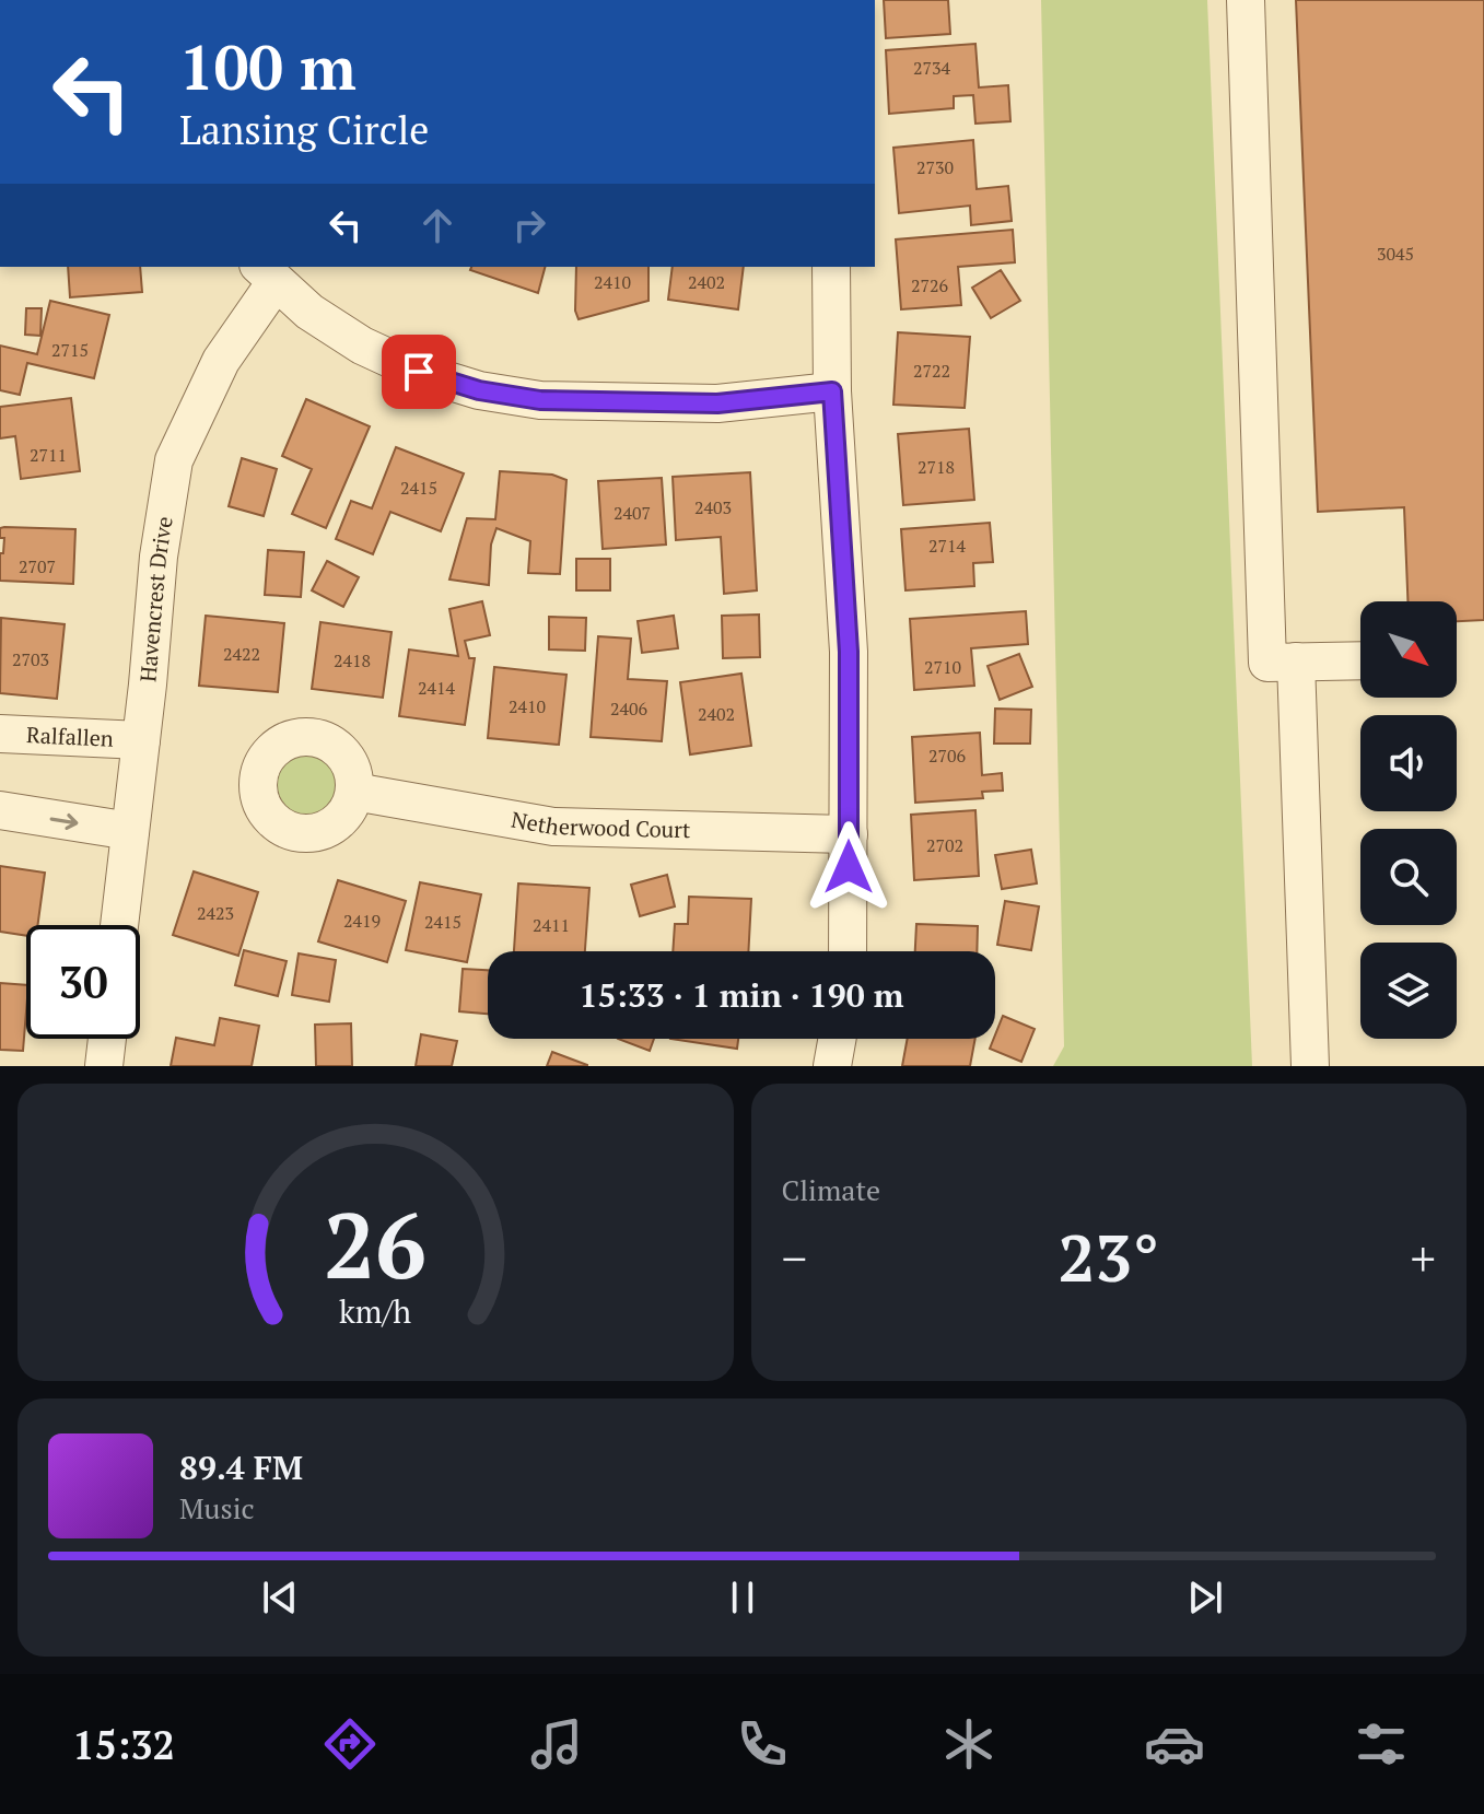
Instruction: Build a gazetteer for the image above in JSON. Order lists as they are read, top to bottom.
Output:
{
  "streets": {
    "street": ["Havencrest Drive", "Ralfallen", "Netherwood Court"]
  },
  "crossings": [
    ["Havencrest Drive", "Ralfallen"]
  ],
  "house_numbers": [
    "2734",
    "2730",
    "3045",
    "2410",
    "2402",
    "2726",
    "2715",
    "2722",
    "2711",
    "2718",
    "2415",
    "2403",
    "2407",
    "2714",
    "2707",
    "2422",
    "2703",
    "2418",
    "2710",
    "2414",
    "2410",
    "2406",
    "2402",
    "2706",
    "2702",
    "2423",
    "2419",
    "2415",
    "2411"
  ],
  "north": "bottom right",
  "page": {
    "turn": ["100 m", "Lansing Circle"],
    "limit": "30",
    "trip": "15:33 · 1 min · 190 m",
    "tile": "Climate",
    "heat": ["−", "23°", "+"],
    "song": ["89.4 FM", "Music"],
    "tabs": "15:32",
    "gauge": ["26", "km/h"]
  }
}
